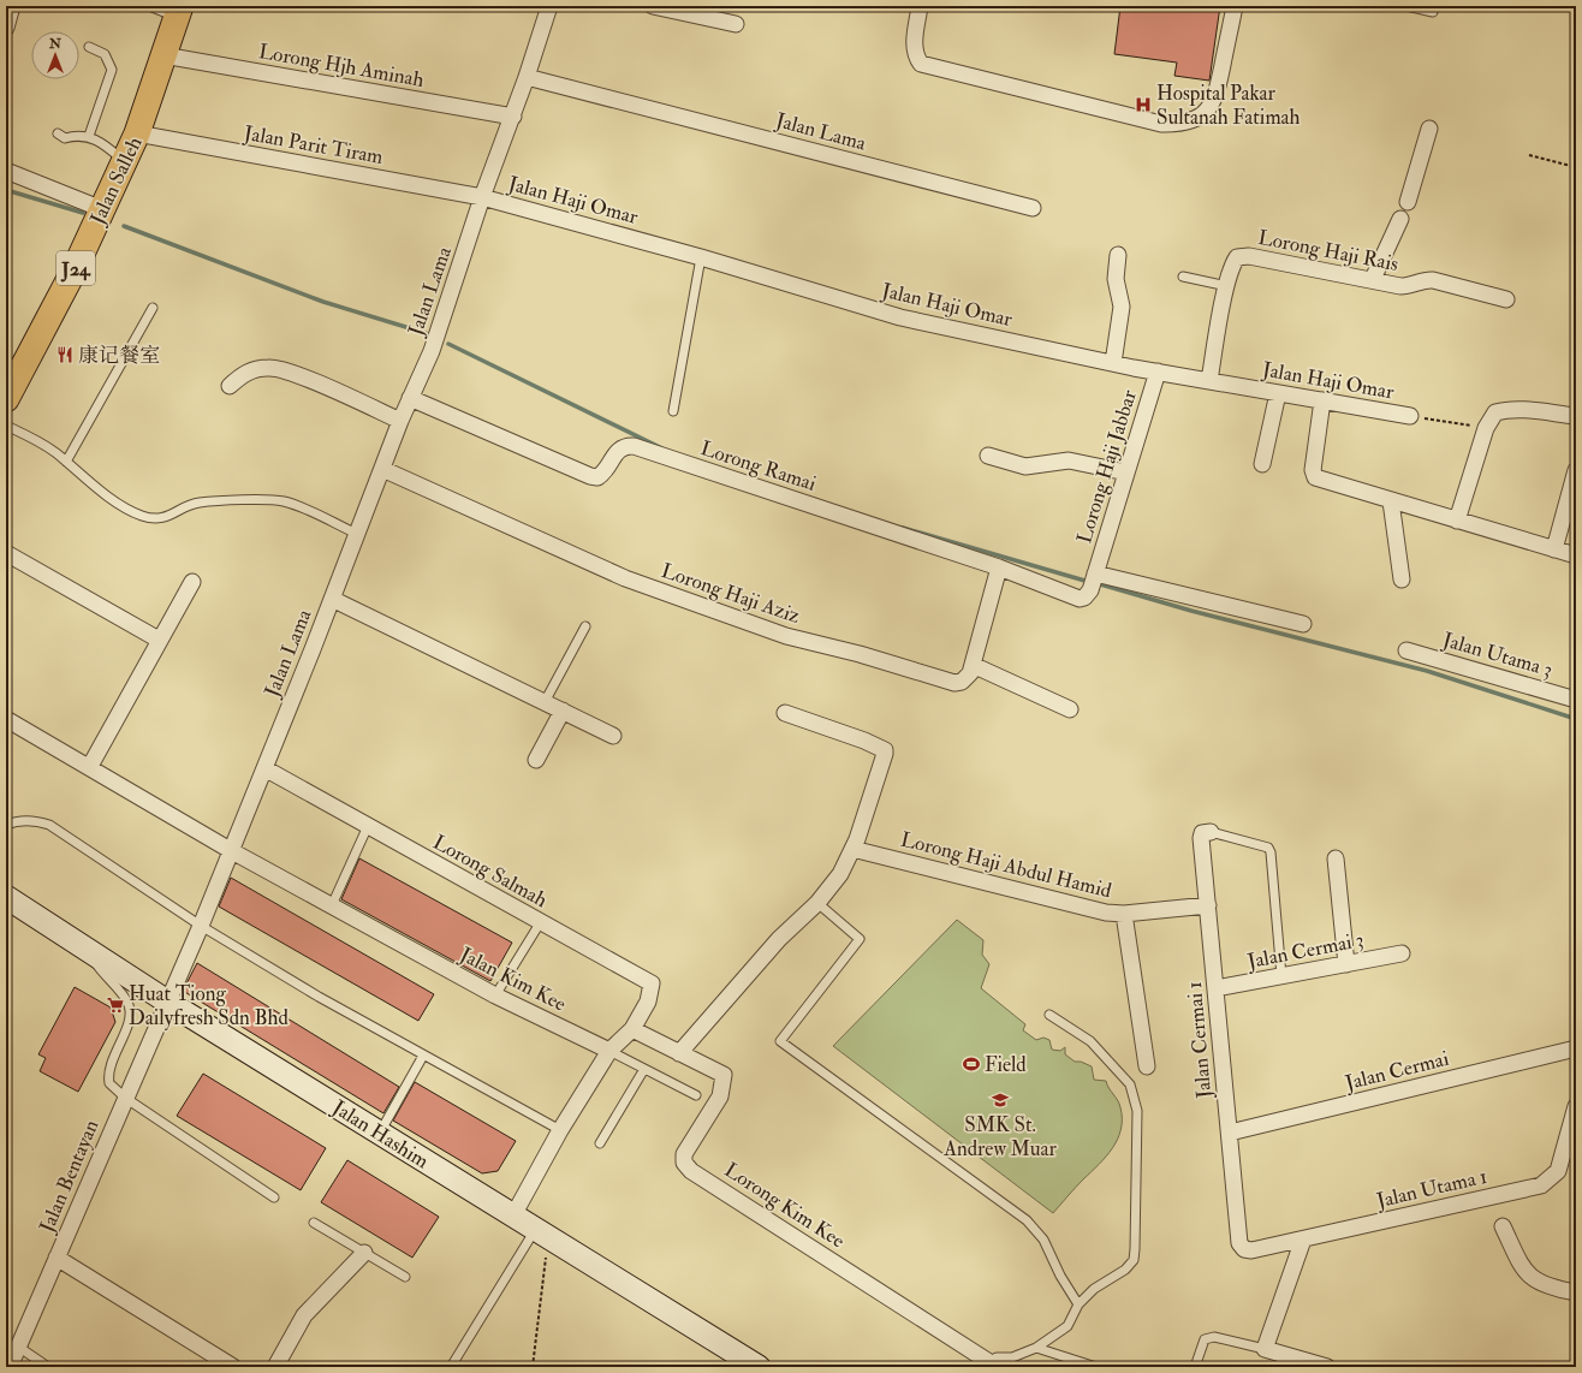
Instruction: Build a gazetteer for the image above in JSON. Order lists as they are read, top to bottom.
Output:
{
  "streets": {
    "main road": ["Jalan Salleh", "J24"],
    "street": [
      "Lorong Hjh Aminah",
      "Jalan Lama",
      "Jalan Parit Tiram",
      "Jalan Haji Omar",
      "Lorong Haji Rais",
      "Lorong Ramai",
      "Lorong Haji Jabbar",
      "Lorong Haji Aziz",
      "Jalan Utama 3",
      "Lorong Haji Abdul Hamid",
      "Lorong Salmah",
      "Jalan Cermai 3",
      "Jalan Kim Kee",
      "Jalan Cermai 1",
      "Jalan Cermai",
      "Jalan Hashim",
      "Jalan Bentayan",
      "Jalan Utama 1",
      "Lorong Kim Kee"
    ]
  },
  "crossings": [
    ["Lorong Hjh Aminah", "Jalan Lama"],
    ["Lorong Hjh Aminah", "Jalan Salleh"],
    ["Jalan Lama", "Jalan Parit Tiram"],
    ["Jalan Lama", "Jalan Haji Omar"],
    ["Jalan Lama", "Lorong Ramai"],
    ["Jalan Lama", "Lorong Haji Aziz"],
    ["Jalan Lama", "Lorong Salmah"],
    ["Jalan Lama", "Jalan Kim Kee"],
    ["Jalan Lama", "Jalan Hashim"],
    ["Jalan Lama", "Jalan Bentayan"],
    ["Jalan Parit Tiram", "Jalan Salleh"],
    ["Jalan Parit Tiram", "Jalan Haji Omar"],
    ["Jalan Haji Omar", "Lorong Haji Rais"],
    ["Jalan Haji Omar", "Lorong Haji Jabbar"],
    ["Lorong Ramai", "Lorong Haji Jabbar"],
    ["Lorong Ramai", "Lorong Haji Aziz"],
    ["Lorong Haji Abdul Hamid", "Jalan Cermai 1"],
    ["Jalan Cermai 3", "Jalan Cermai 1"],
    ["Jalan Cermai 1", "Jalan Cermai"],
    ["Jalan Cermai 1", "Jalan Utama 1"],
    ["Jalan Hashim", "Jalan Bentayan"]
  ],
  "places": {
    "hospital": ["Hospital Pakar Sultanah Fatimah"],
    "restaurant": ["康记餐室"],
    "supermarket": ["Huat Tiong Dailyfresh Sdn Bhd"],
    "sports": ["Field"],
    "school or university": ["SMK St. Andrew Muar"]
  },
  "north": "top"
}
